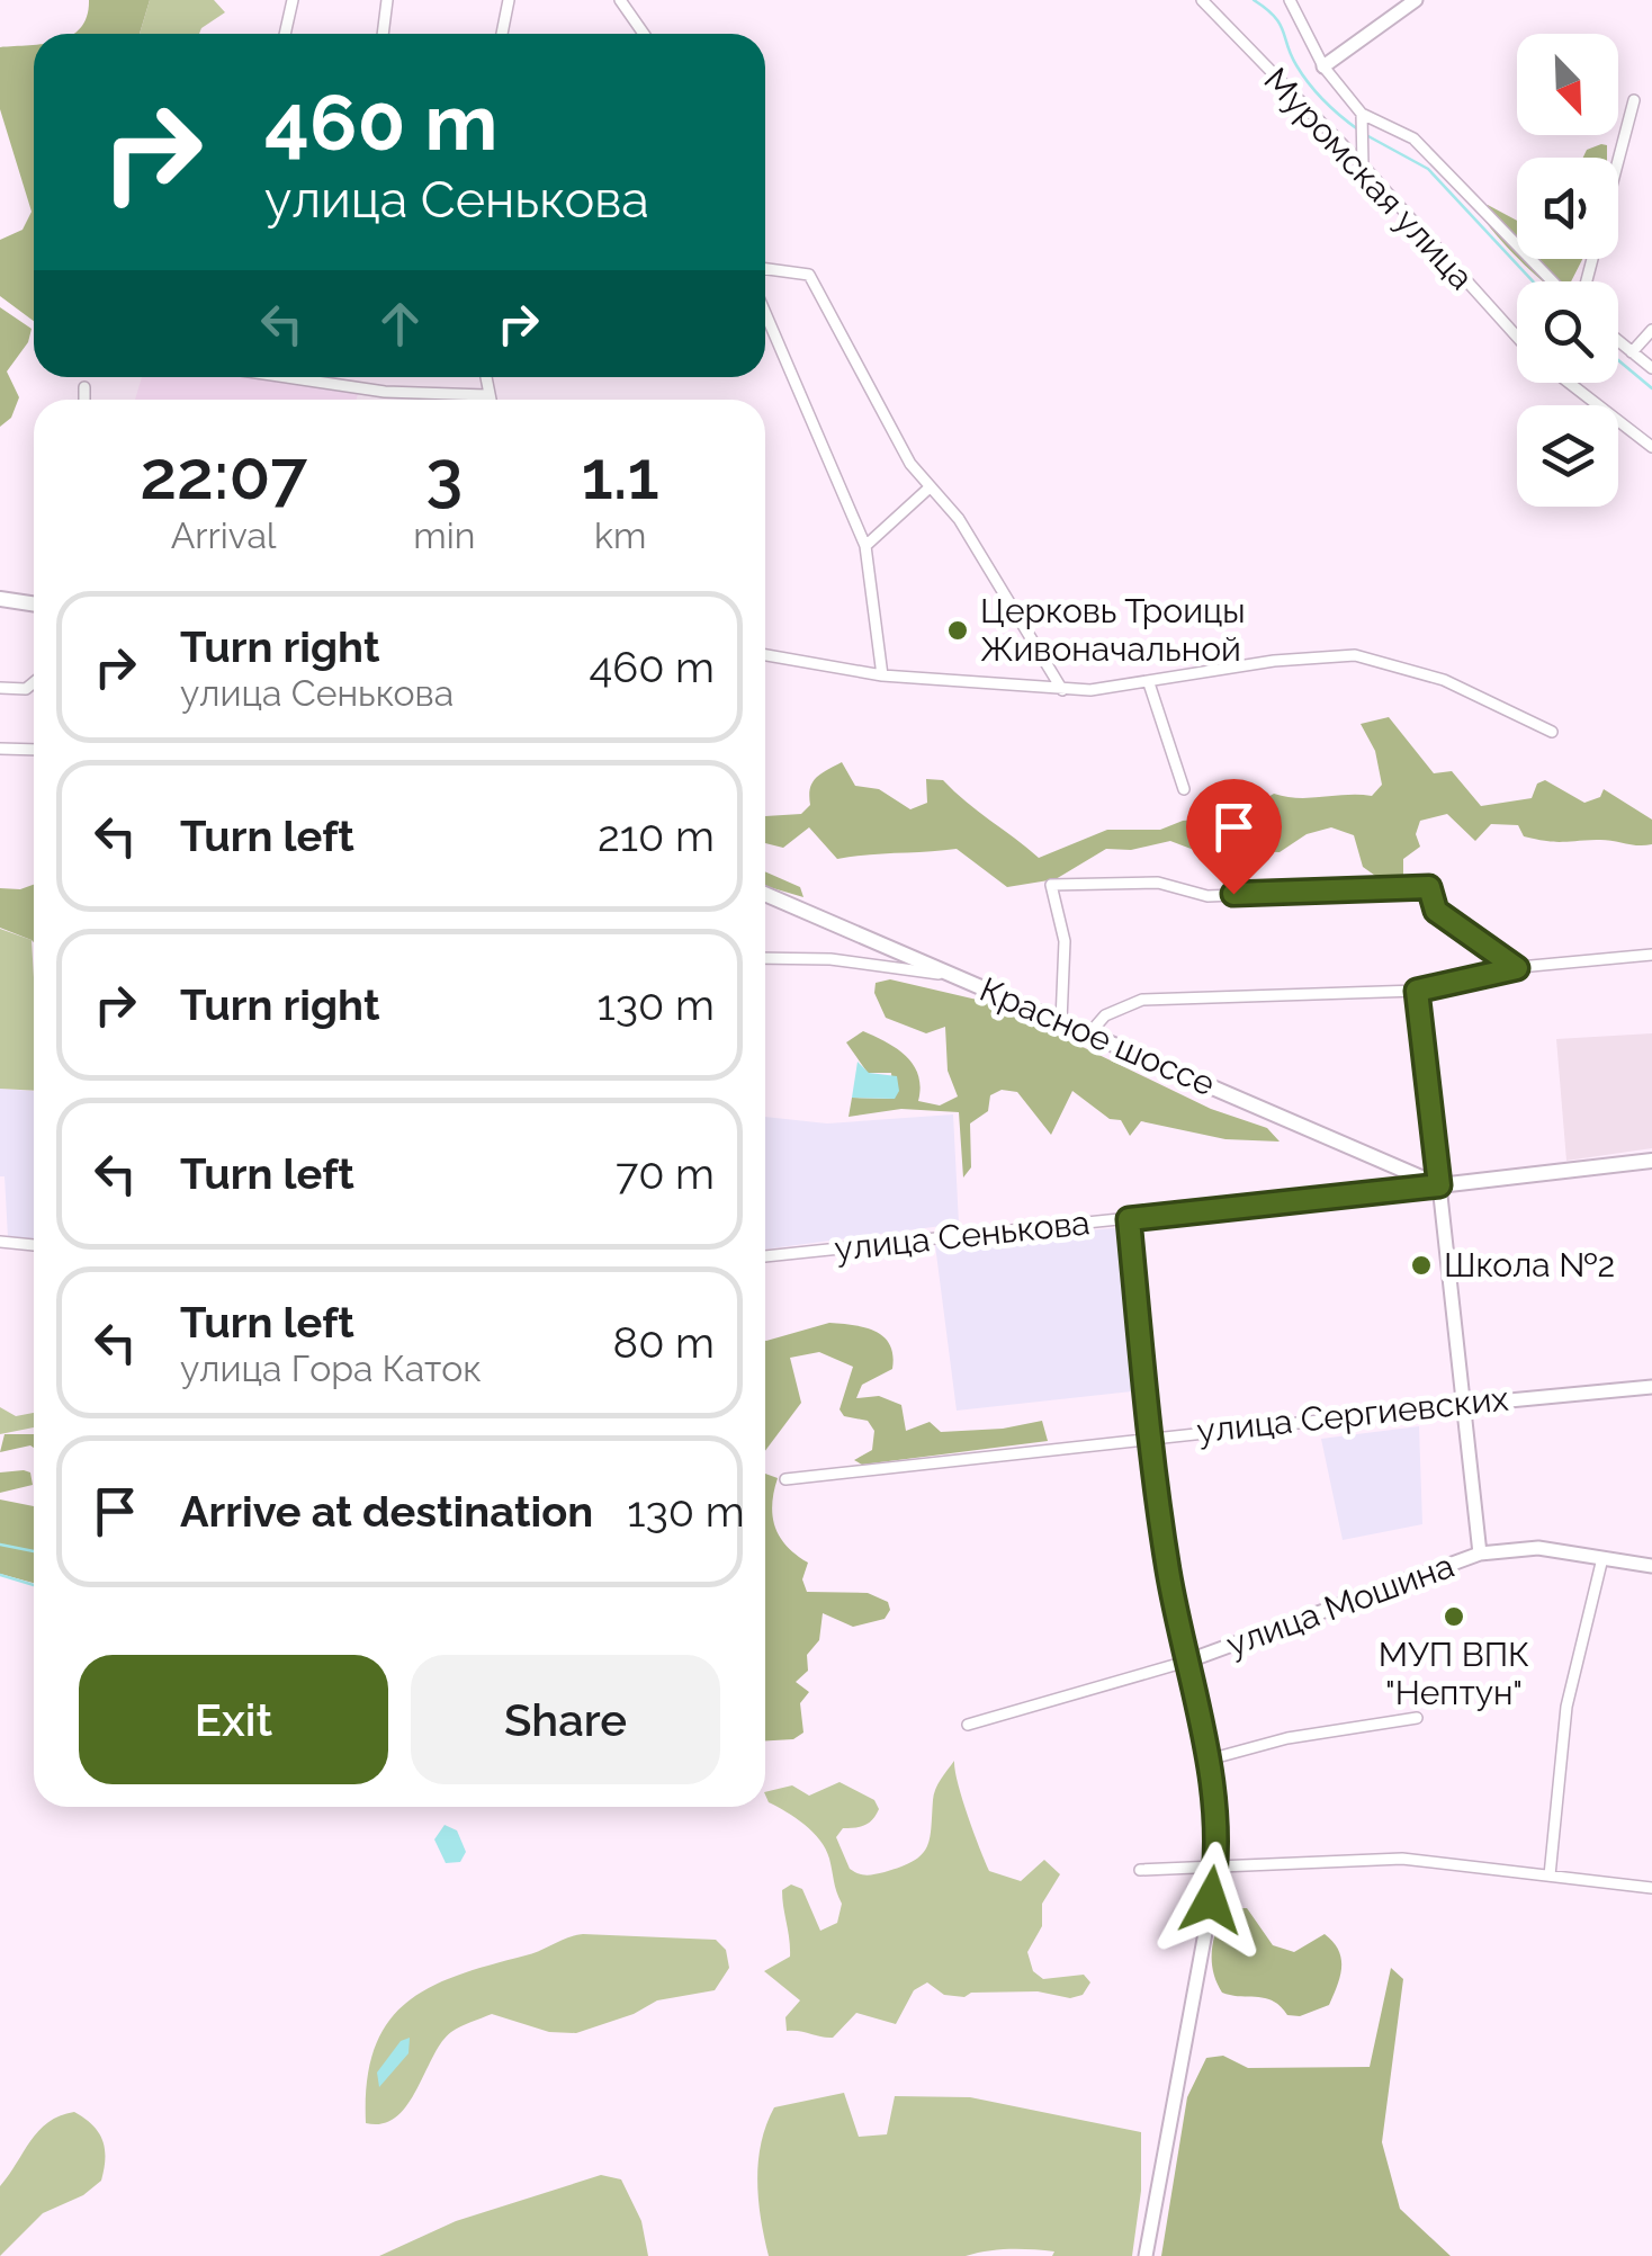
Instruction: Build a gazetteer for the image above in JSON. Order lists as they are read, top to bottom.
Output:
{
  "streets": {
    "main road": ["Красное шоссе"],
    "street": [
      "Муромская улица",
      "улица Сенькова",
      "улица Сергиевских",
      "улица Мошина"
    ]
  },
  "crossings": [
    ["Красное шоссе", "улица Сенькова"]
  ],
  "places": ["Церковь Троицы Живоначальной", "Школа №2", "МУП ВПК \"Нептун\""],
  "north": "bottom right",
  "page": {
    "turn": ["460 m", "улица Сенькова"],
    "eta": [
      "22:07",
      "Arrival",
      "3",
      "min",
      "1.1",
      "km"
    ],
    "list": [
      {
        "name": "Turn right",
        "note": "улица Сенькова",
        "value": "460 m"
      },
      {
        "name": "Turn left",
        "value": "210 m"
      },
      {
        "name": "Turn right",
        "value": "130 m"
      },
      {
        "name": "Turn left",
        "value": "70 m"
      },
      {
        "name": "Turn left",
        "note": "улица Гора Каток",
        "value": "80 m"
      },
      {
        "name": "Arrive at destination",
        "value": "130 m"
      }
    ],
    "buttons": ["Exit", "Share"]
  }
}
